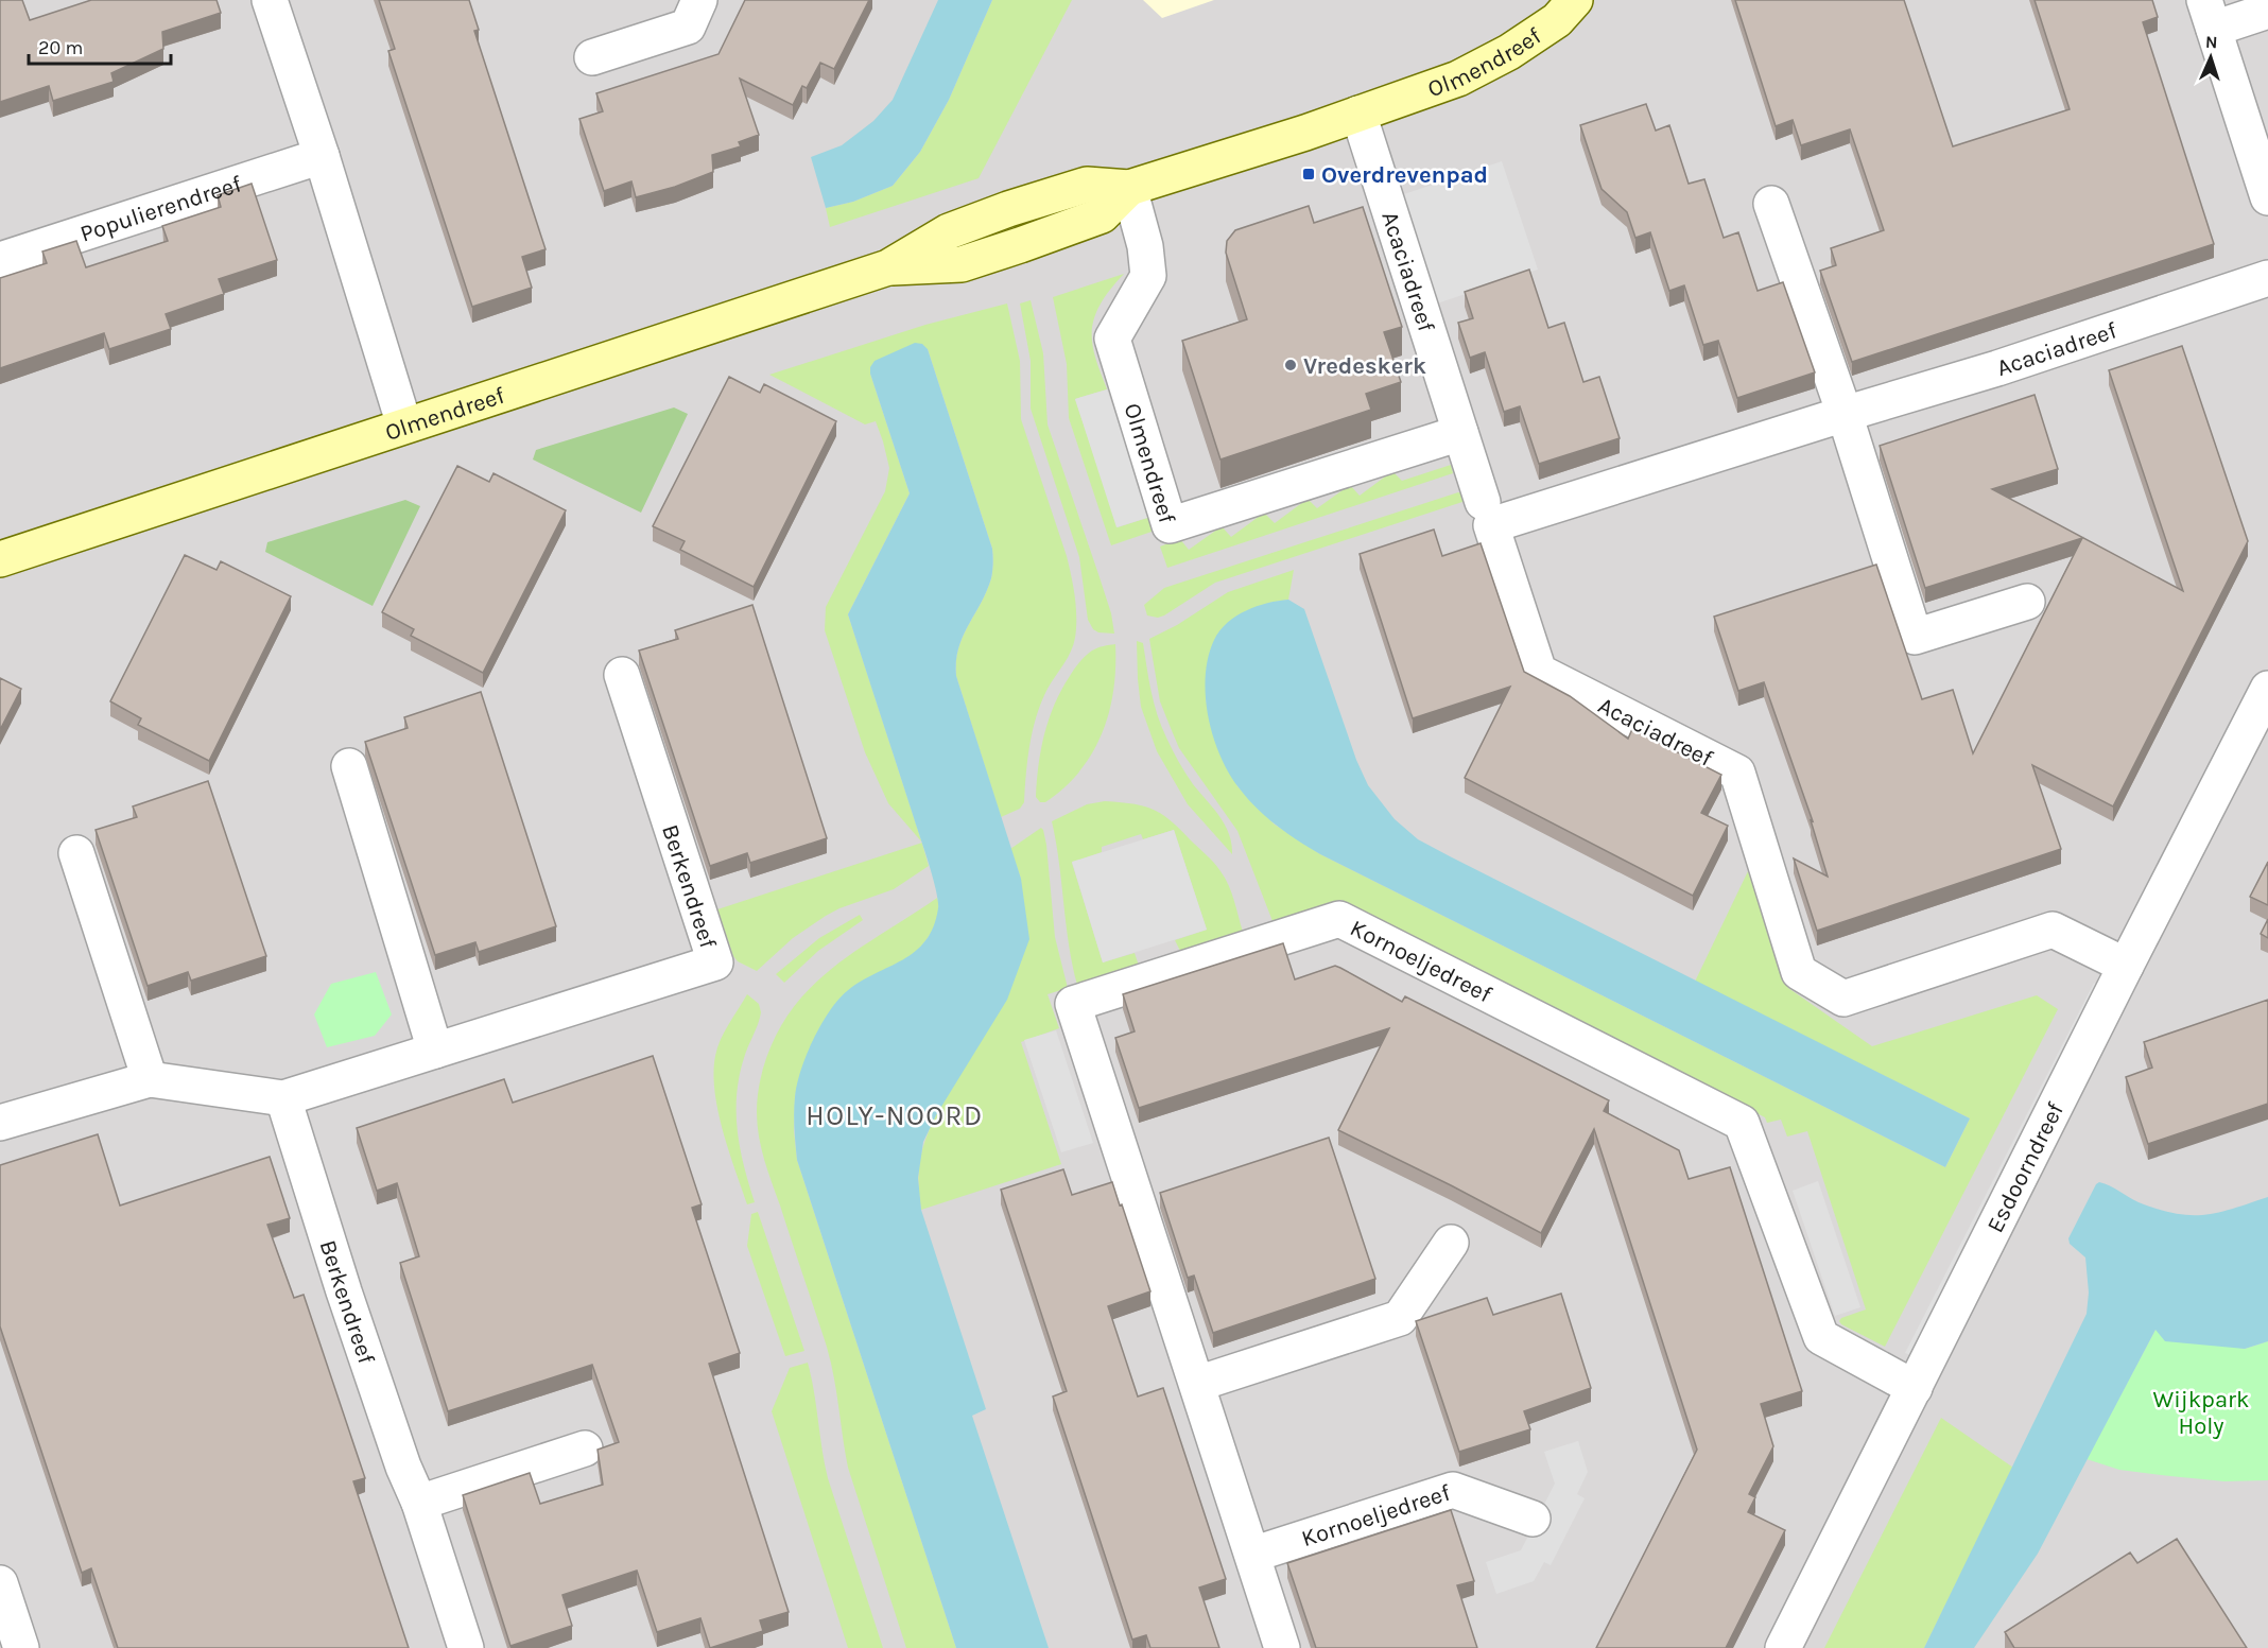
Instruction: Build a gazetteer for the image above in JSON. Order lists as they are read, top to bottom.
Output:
{
  "streets": {
    "street": [
      "Olmendreef",
      "Populierendreef",
      "Acaciadreef",
      "Berkendreef",
      "Kornoeljedreef",
      "Esdoorndreef"
    ]
  },
  "crossings": [
    ["Olmendreef", "Acaciadreef"],
    ["Acaciadreef", "Esdoorndreef"],
    ["Kornoeljedreef", "Esdoorndreef"]
  ],
  "districts": ["HOLY-NOORD"],
  "parks": ["Wijkpark Holy"],
  "places": {
    "transit": ["Overdrevenpad"],
    "other": ["Vredeskerk"]
  },
  "scale_bar": "20 m",
  "north": "top"
}
